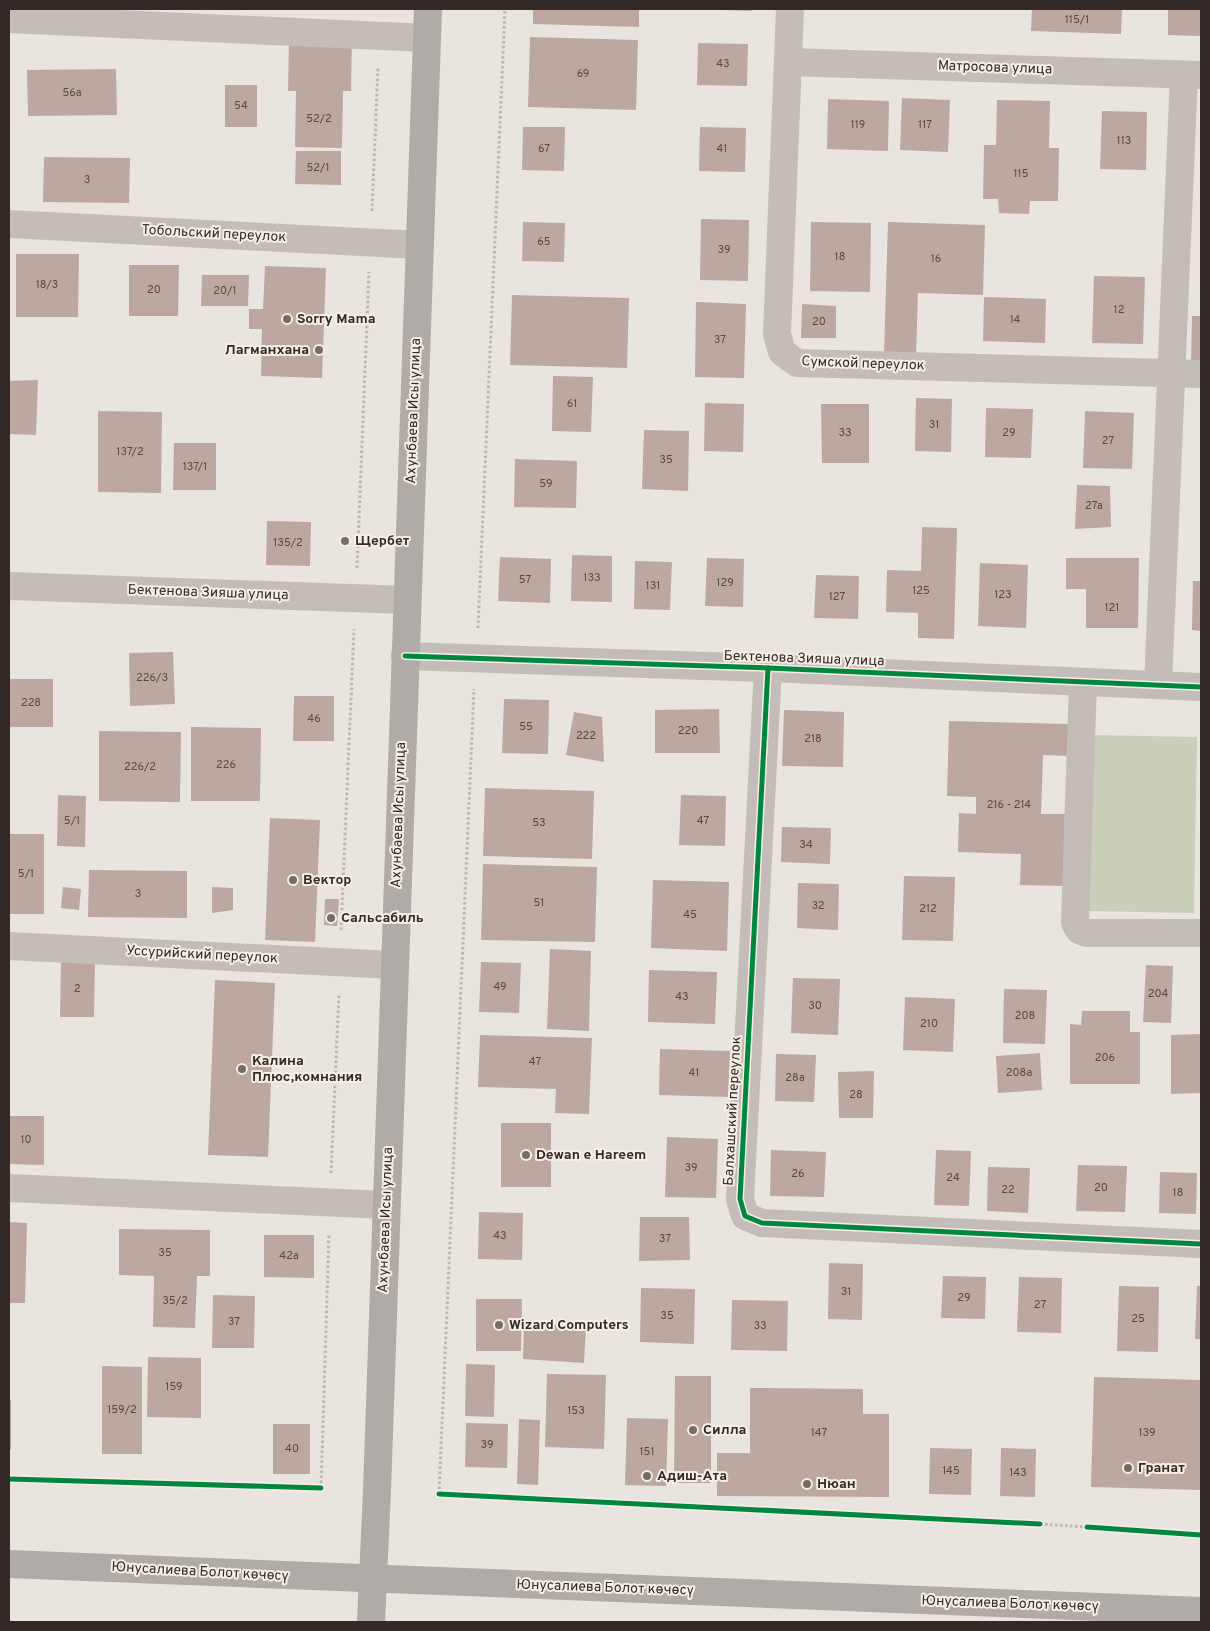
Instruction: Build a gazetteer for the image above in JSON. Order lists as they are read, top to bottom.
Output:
{
  "streets": {
    "main road": ["Ахунбаева Исы улица", "Юнусалиева Болот көчөсү"],
    "street": [
      "Матросова улица",
      "Тобольский переулок",
      "Сумской переулок",
      "Бектенова Зияша улица",
      "Уссурийский переулок",
      "Балхашский переулок"
    ]
  },
  "crossings": [
    ["Матросова улица", "Сумской переулок"],
    ["Тобольский переулок", "Ахунбаева Исы улица"],
    ["Ахунбаева Исы улица", "Бектенова Зияша улица"],
    ["Ахунбаева Исы улица", "Уссурийский переулок"],
    ["Ахунбаева Исы улица", "Юнусалиева Болот көчөсү"],
    ["Бектенова Зияша улица", "Балхашский переулок"]
  ],
  "places": [
    "Sorry Mama",
    "Лагманхана",
    "Щербет",
    "Вектор",
    "Сальсабиль",
    "Калина Плюс,комнания",
    "Dewan e Hareem",
    "Wizard Computers",
    "Силла",
    "Гранат",
    "Адиш-Ата",
    "Нюан"
  ],
  "house_numbers": [
    "115/1",
    "43",
    "69",
    "56а",
    "54",
    "52/2",
    "119",
    "117",
    "113",
    "67",
    "41",
    "52/1",
    "115",
    "3",
    "65",
    "39",
    "18",
    "16",
    "18/3",
    "20",
    "20/1",
    "12",
    "14",
    "20",
    "37",
    "61",
    "31",
    "33",
    "29",
    "27",
    "137/2",
    "35",
    "137/1",
    "59",
    "27а",
    "135/2",
    "133",
    "57",
    "129",
    "131",
    "125",
    "123",
    "127",
    "121",
    "226/3",
    "228",
    "46",
    "55",
    "220",
    "222",
    "218",
    "226",
    "226/2",
    "216 - 214",
    "5/1",
    "47",
    "53",
    "34",
    "5/1",
    "3",
    "51",
    "32",
    "212",
    "45",
    "49",
    "2",
    "204",
    "43",
    "30",
    "208",
    "210",
    "206",
    "47",
    "41",
    "208а",
    "28а",
    "28",
    "10",
    "39",
    "26",
    "24",
    "20",
    "22",
    "18",
    "43",
    "37",
    "35",
    "42а",
    "31",
    "29",
    "35/2",
    "27",
    "35",
    "25",
    "37",
    "33",
    "159",
    "159/2",
    "153",
    "147",
    "139",
    "39",
    "40",
    "151",
    "145",
    "143"
  ]
}
